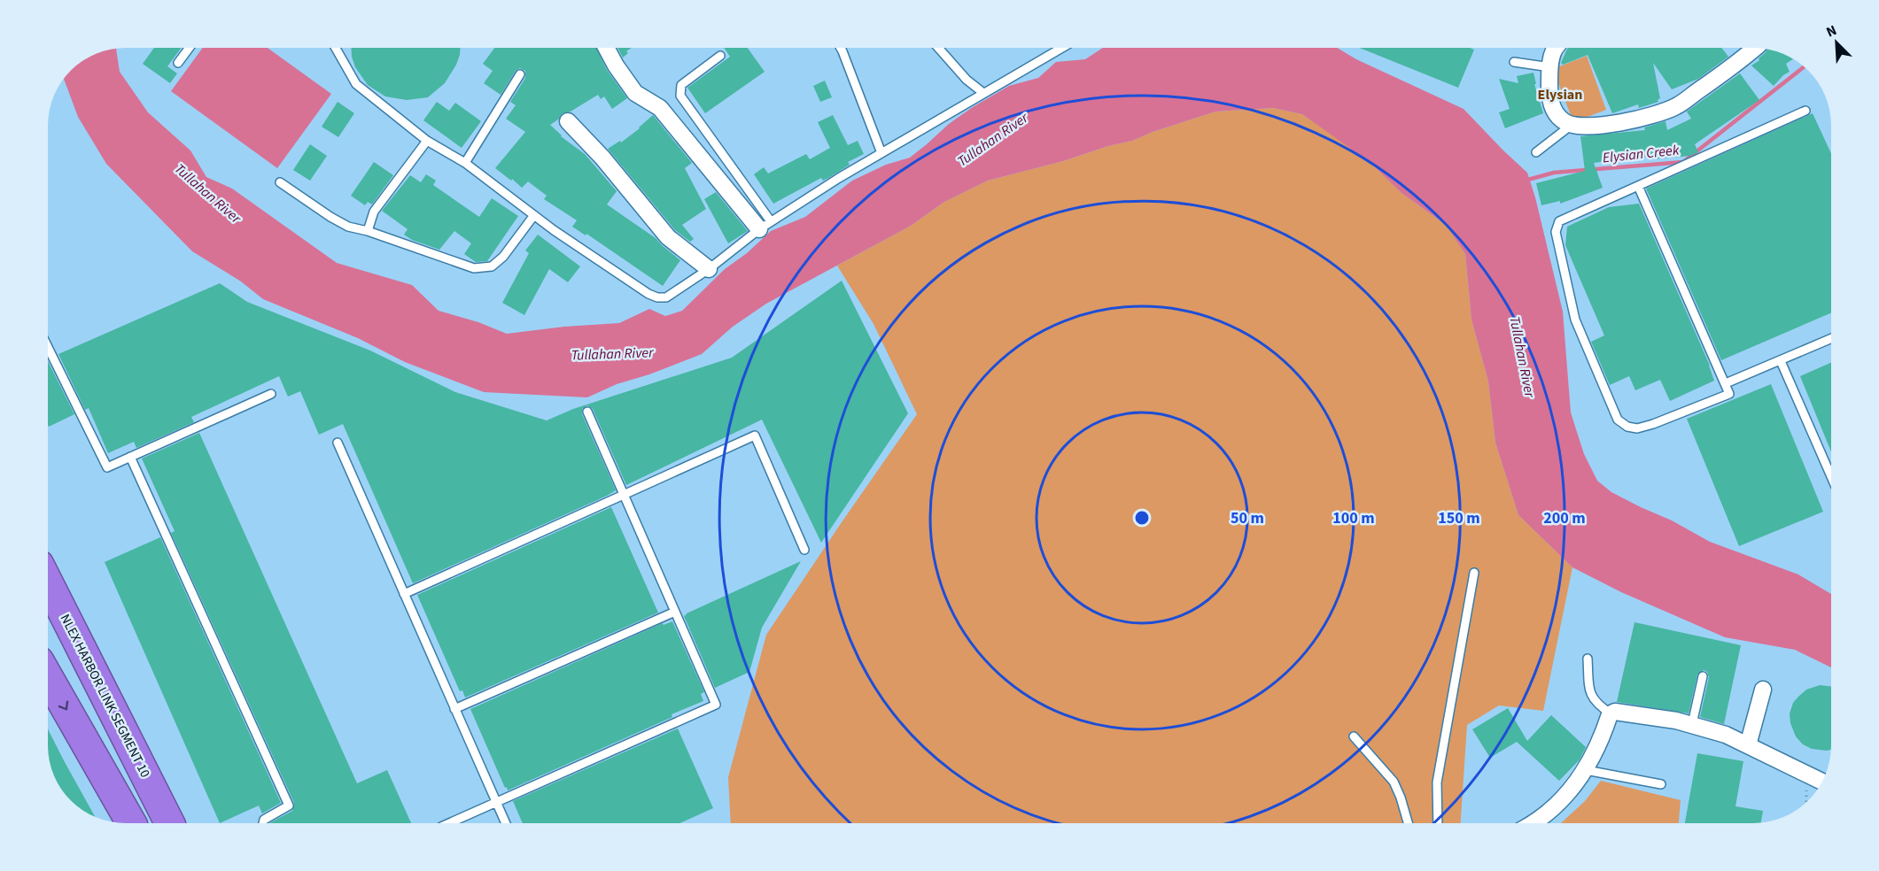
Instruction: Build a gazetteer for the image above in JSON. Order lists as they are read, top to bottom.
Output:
{
  "streets": {
    "highway": ["NLEX HARBOR LINK SEGMENT 10"]
  },
  "districts": ["Elysian"],
  "water": ["Tullahan River", "Elysian Creek"],
  "north": "top left",
  "rings": [
    "50 m",
    "100 m",
    "150 m",
    "200 m"
  ]
}
